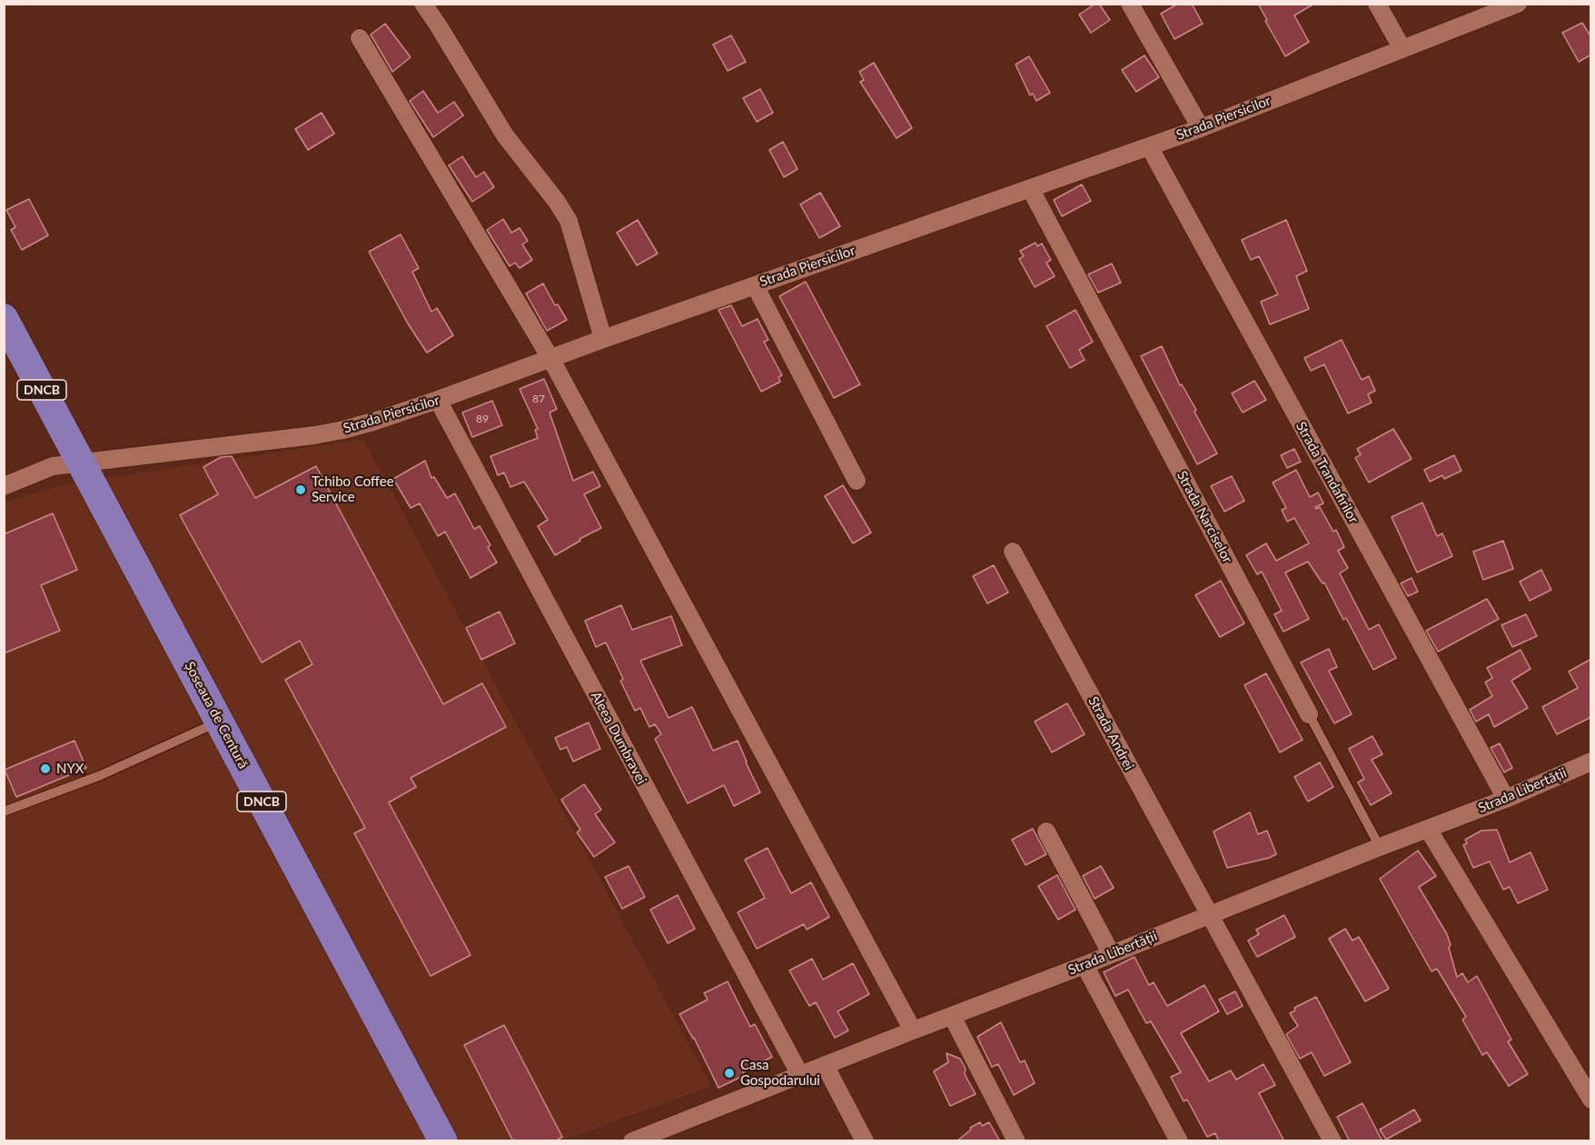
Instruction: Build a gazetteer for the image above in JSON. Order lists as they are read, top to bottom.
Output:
{
  "streets": {
    "main road": ["DNCB", "Șoseaua de Centură"],
    "street": [
      "Strada Piersicilor",
      "Strada Trandafirilor",
      "Strada Narciselor",
      "Strada Andrei",
      "Aleea Dumbravei",
      "Strada Libertății"
    ]
  },
  "crossings": [
    ["Strada Piersicilor", "Strada Trandafirilor"],
    ["Strada Piersicilor", "Strada Narciselor"],
    ["Strada Piersicilor", "Șoseaua de Centură"],
    ["Strada Piersicilor", "Aleea Dumbravei"],
    ["Strada Trandafirilor", "Strada Libertății"],
    ["Strada Narciselor", "Strada Libertății"],
    ["Strada Andrei", "Strada Libertății"],
    ["Aleea Dumbravei", "Strada Libertății"]
  ],
  "places": ["Tchibo Coffee Service", "NYX", "Casa Gospodarului"],
  "house_numbers": ["87", "89"]
}
